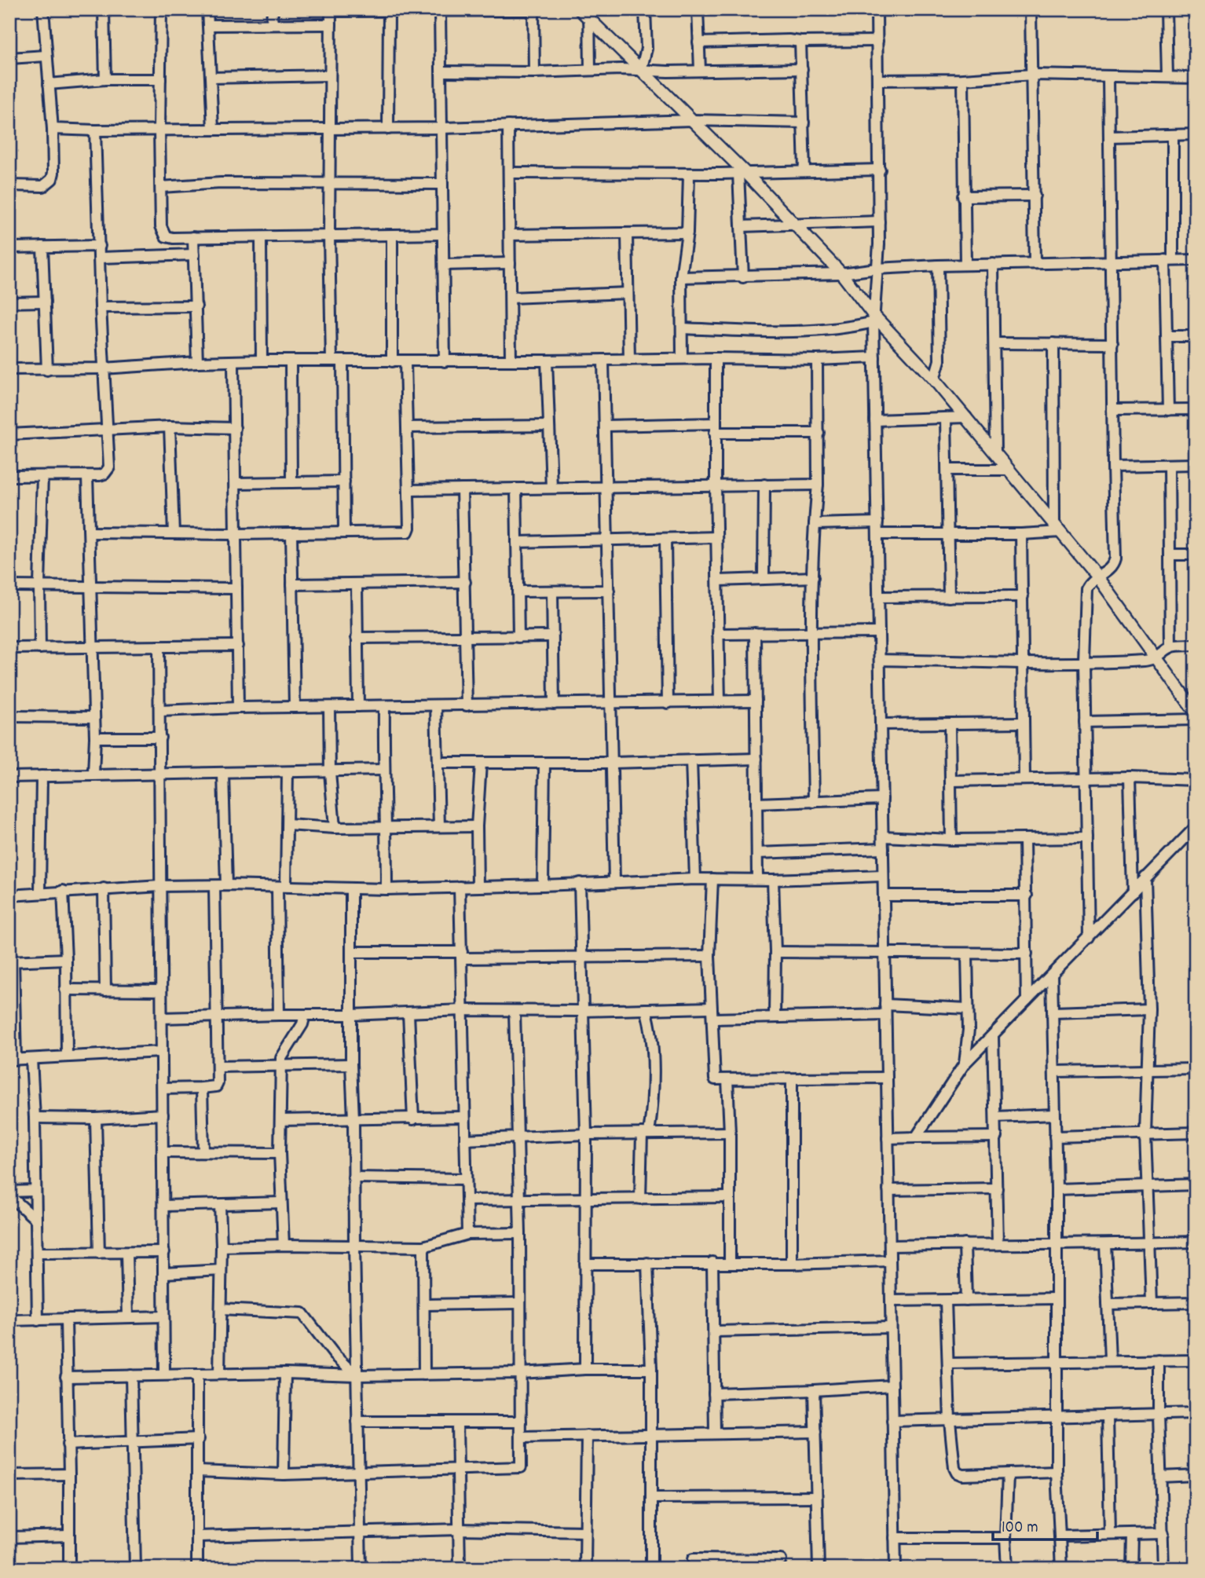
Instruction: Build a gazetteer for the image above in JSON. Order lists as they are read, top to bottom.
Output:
{
  "scale_bar": "100 m"
}
